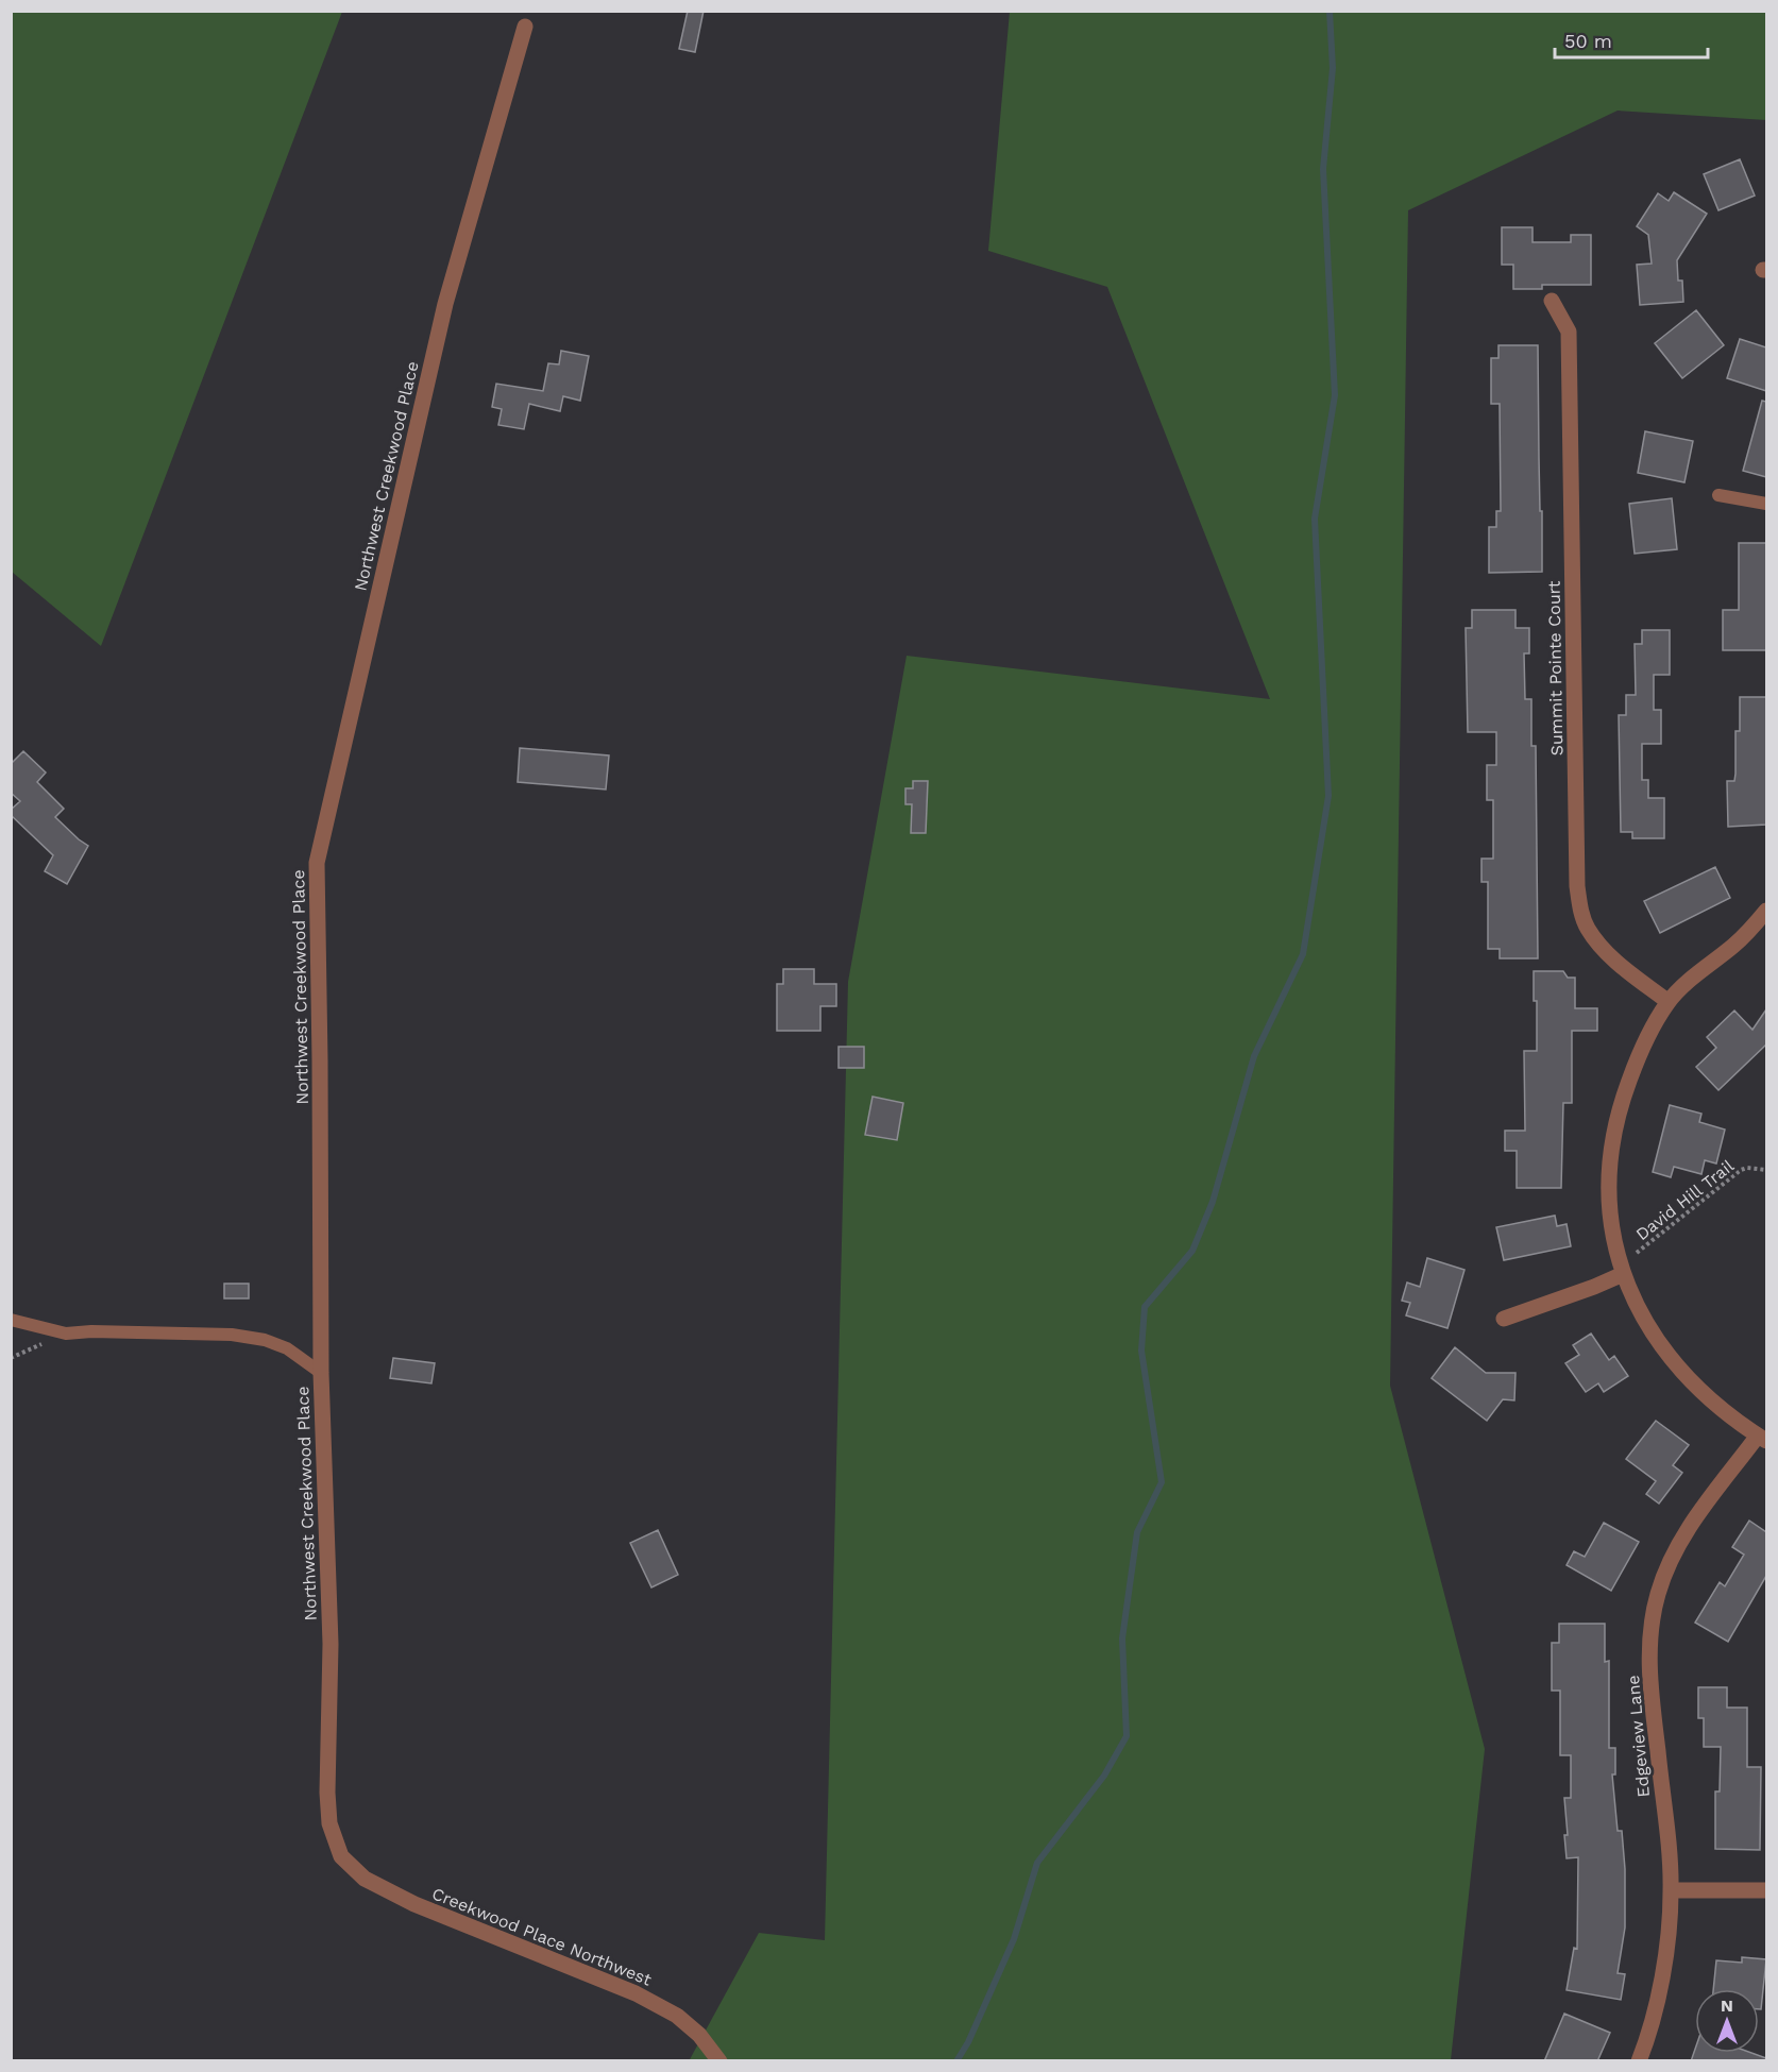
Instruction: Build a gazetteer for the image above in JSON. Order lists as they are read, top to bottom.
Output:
{
  "streets": {
    "street": [
      "Northwest Creekwood Place",
      "Summit Pointe Court",
      "Edgeview Lane",
      "Creekwood Place Northwest"
    ],
    "path": ["David Hill Trail"]
  },
  "crossings": [
    ["Northwest Creekwood Place", "Creekwood Place Northwest"]
  ],
  "scale_bar": "50 m",
  "north": "top"
}
